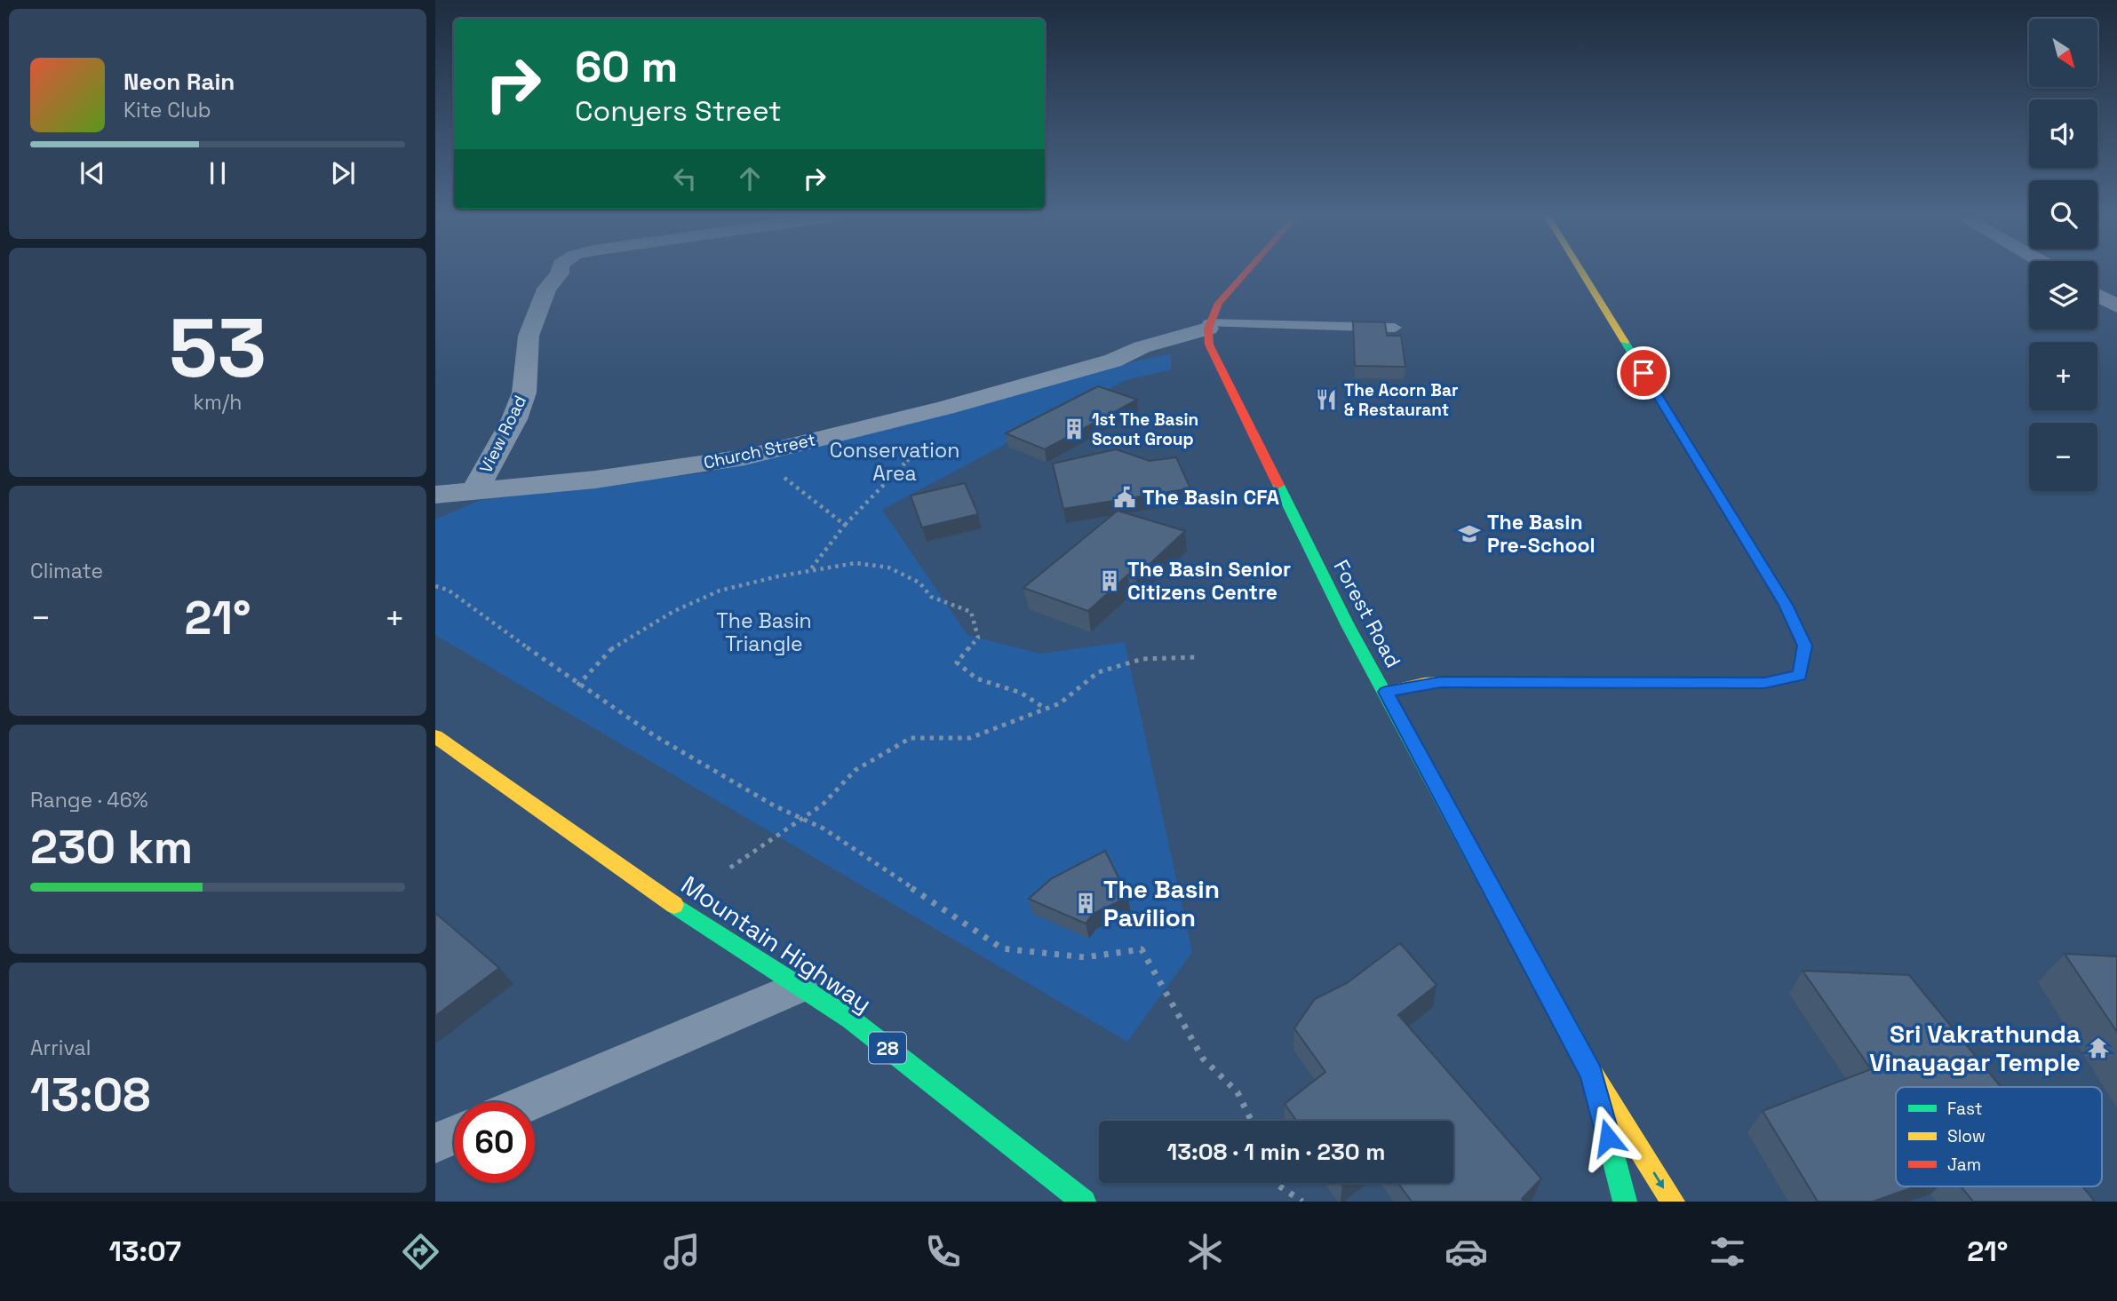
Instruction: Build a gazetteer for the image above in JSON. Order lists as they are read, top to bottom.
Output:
{
  "streets": {
    "main road": ["Forest Road", "Mountain Highway", "28"],
    "street": ["View Road", "Church Street"]
  },
  "crossings": [
    ["View Road", "Church Street"],
    ["Church Street", "Forest Road"]
  ],
  "parks": ["Conservation Area", "The Basin Triangle"],
  "places": {
    "restaurant": ["The Acorn Bar & Restaurant"],
    "building": ["1st The Basin Scout Group", "The Basin Senior Citizens Centre", "The Basin Pavilion"],
    "public building": ["The Basin CFA"],
    "school or university": ["The Basin Pre-School"],
    "temple": ["Sri Vakrathunda Vinayagar Temple"]
  },
  "legend": ["Fast", "Slow", "Jam"],
  "north": "bottom right",
  "page": {
    "map_buttons": ["+", "−"],
    "turn": ["60 m", "Conyers Street"],
    "song": ["Neon Rain", "Kite Club"],
    "tile": [
      ["53", "km/h"],
      "Climate",
      ["Range · 46%", "230 km"],
      ["Arrival", "13:08"]
    ],
    "heat": ["−", "21°", "+"],
    "limit": "60",
    "trip": "13:08 · 1 min · 230 m",
    "tabs": ["13:07", "21°"]
  }
}
